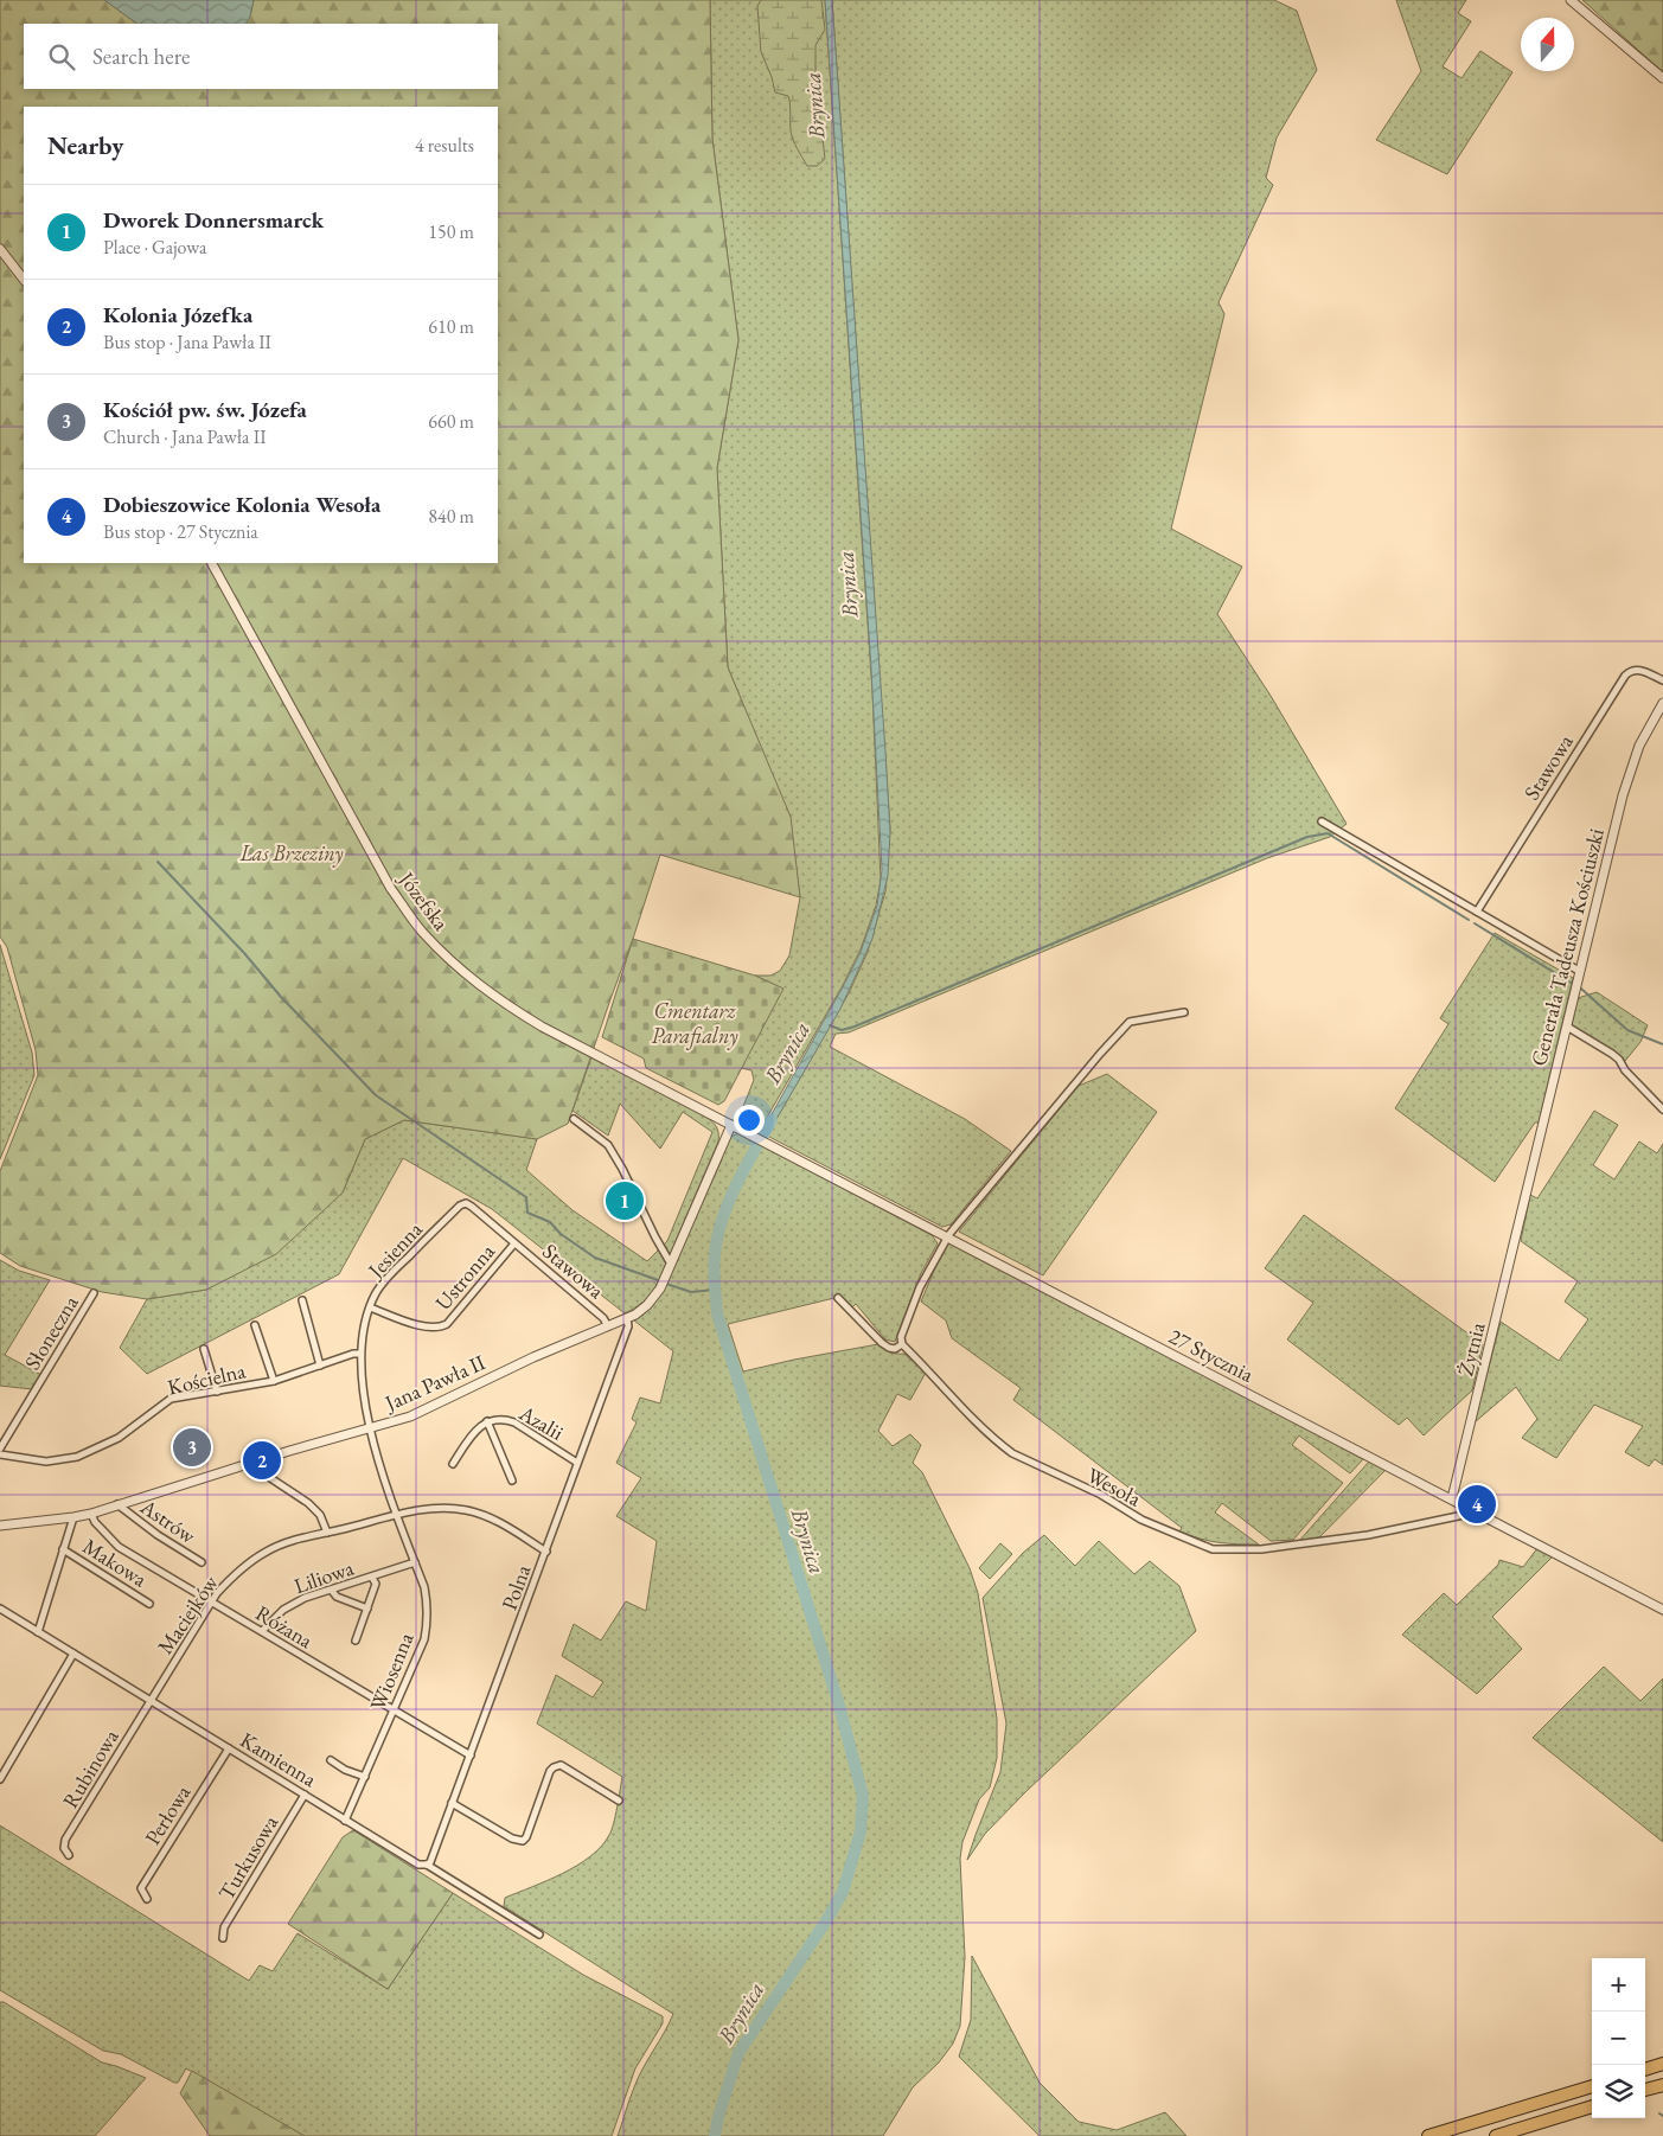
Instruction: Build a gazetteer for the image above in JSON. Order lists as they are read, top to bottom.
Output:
{
  "streets": {
    "street": [
      "Stawowa",
      "Józefska",
      "Generała Tadeusza Kościuszki",
      "Jesienna",
      "Ustronna",
      "Słoneczna",
      "Żytnia",
      "27 Stycznia",
      "Kościelna",
      "Jana Pawła II",
      "Azalii",
      "Wesoła",
      "Astrów",
      "Makowa",
      "Liliowa",
      "Polna",
      "Maciejków",
      "Różana",
      "Wiosenna",
      "Kamienna",
      "Rubinowa",
      "Perłowa",
      "Turkusowa"
    ]
  },
  "crossings": [
    ["Stawowa", "Jesienna"],
    ["Stawowa", "Ustronna"],
    ["Stawowa", "Jana Pawła II"],
    ["Józefska", "27 Stycznia"],
    ["Józefska", "Jana Pawła II"],
    ["Generała Tadeusza Kościuszki", "Żytnia"],
    ["Jesienna", "Ustronna"],
    ["Jesienna", "Kościelna"],
    ["Jesienna", "Jana Pawła II"],
    ["Jesienna", "Wiosenna"],
    ["Żytnia", "27 Stycznia"],
    ["27 Stycznia", "Wesoła"],
    ["Jana Pawła II", "Astrów"],
    ["Jana Pawła II", "Polna"],
    ["Jana Pawła II", "Różana"],
    ["Jana Pawła II", "Wiosenna"],
    ["Azalii", "Polna"],
    ["Liliowa", "Różana"],
    ["Liliowa", "Wiosenna"],
    ["Polna", "Maciejków"],
    ["Polna", "Różana"],
    ["Polna", "Kamienna"],
    ["Maciejków", "Różana"],
    ["Maciejków", "Wiosenna"],
    ["Maciejków", "Kamienna"],
    ["Maciejków", "Rubinowa"],
    ["Różana", "Wiosenna"],
    ["Wiosenna", "Kamienna"],
    ["Kamienna", "Rubinowa"],
    ["Kamienna", "Perłowa"],
    ["Kamienna", "Turkusowa"]
  ],
  "water": ["Brynica"],
  "parks": ["Las Brzeziny", "Cmentarz Parafialny"],
  "north": "top",
  "page": {
    "search": "Search here",
    "heading": ["Nearby", "4 results"],
    "list": [
      {
        "mark": "1",
        "name": "Dworek Donnersmarck",
        "note": "Place · Gajowa",
        "value": "150 m"
      },
      {
        "mark": "2",
        "name": "Kolonia Józefka",
        "note": "Bus stop · Jana Pawła II",
        "value": "610 m"
      },
      {
        "mark": "3",
        "name": "Kościół pw. św. Józefa",
        "note": "Church · Jana Pawła II",
        "value": "660 m"
      },
      {
        "mark": "4",
        "name": "Dobieszowice Kolonia Wesoła",
        "note": "Bus stop · 27 Stycznia",
        "value": "840 m"
      }
    ],
    "pins": [
      "1",
      "3",
      "2",
      "4"
    ],
    "map_buttons": ["+", "−"]
  }
}
